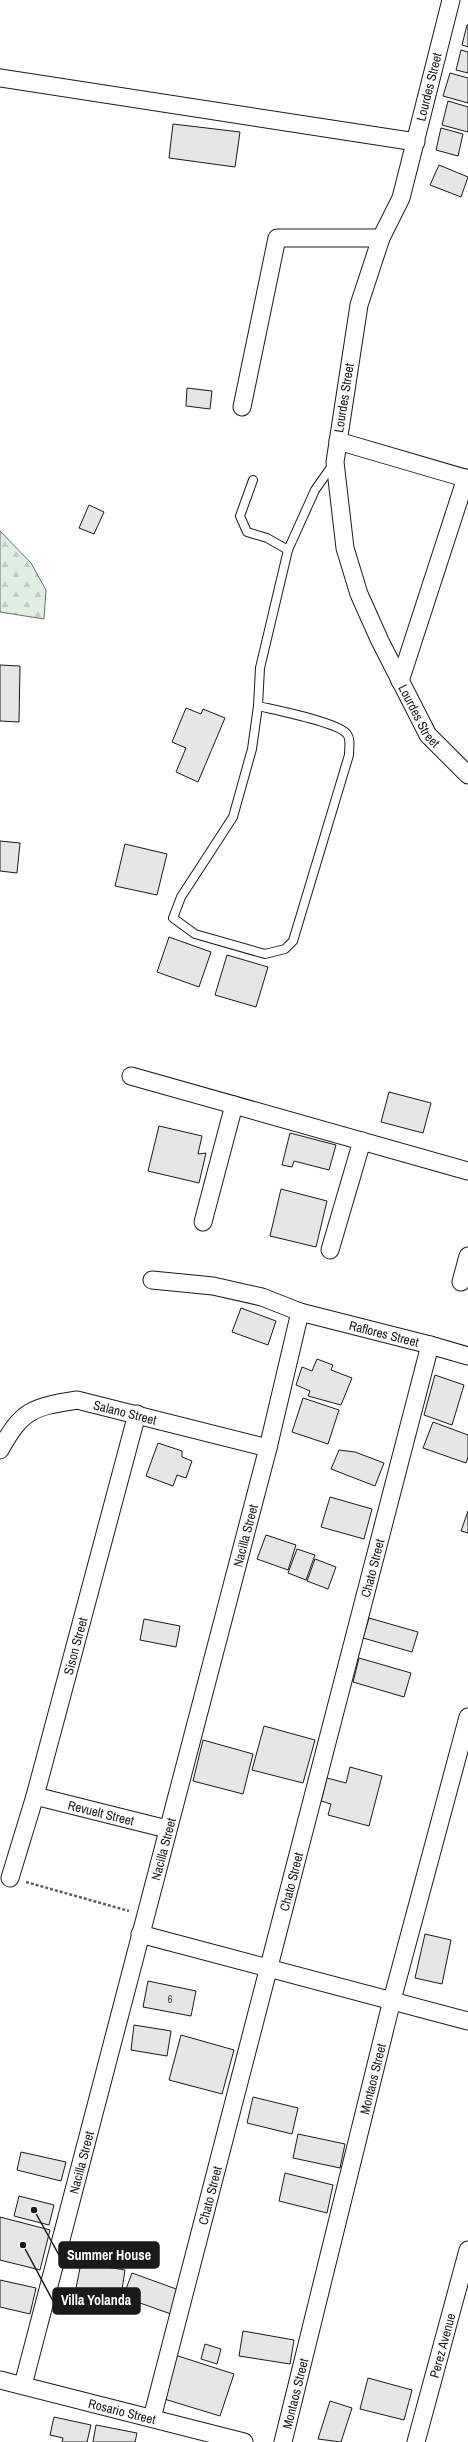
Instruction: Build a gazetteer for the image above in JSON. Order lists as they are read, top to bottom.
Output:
{
  "streets": {
    "street": [
      "Lourdes Street",
      "Raflores Street",
      "Salano Street",
      "Nacilla Street",
      "Chato Street",
      "Sison Street",
      "Revuelt Street",
      "Montaos Street",
      "Perez Avenue",
      "Rosario Street"
    ]
  },
  "crossings": [
    ["Raflores Street", "Nacilla Street"],
    ["Raflores Street", "Chato Street"],
    ["Salano Street", "Nacilla Street"],
    ["Salano Street", "Sison Street"],
    ["Nacilla Street", "Revuelt Street"],
    ["Nacilla Street", "Rosario Street"],
    ["Chato Street", "Rosario Street"],
    ["Sison Street", "Revuelt Street"]
  ],
  "places": ["Summer House", "Villa Yolanda"],
  "house_numbers": ["6"]
}
